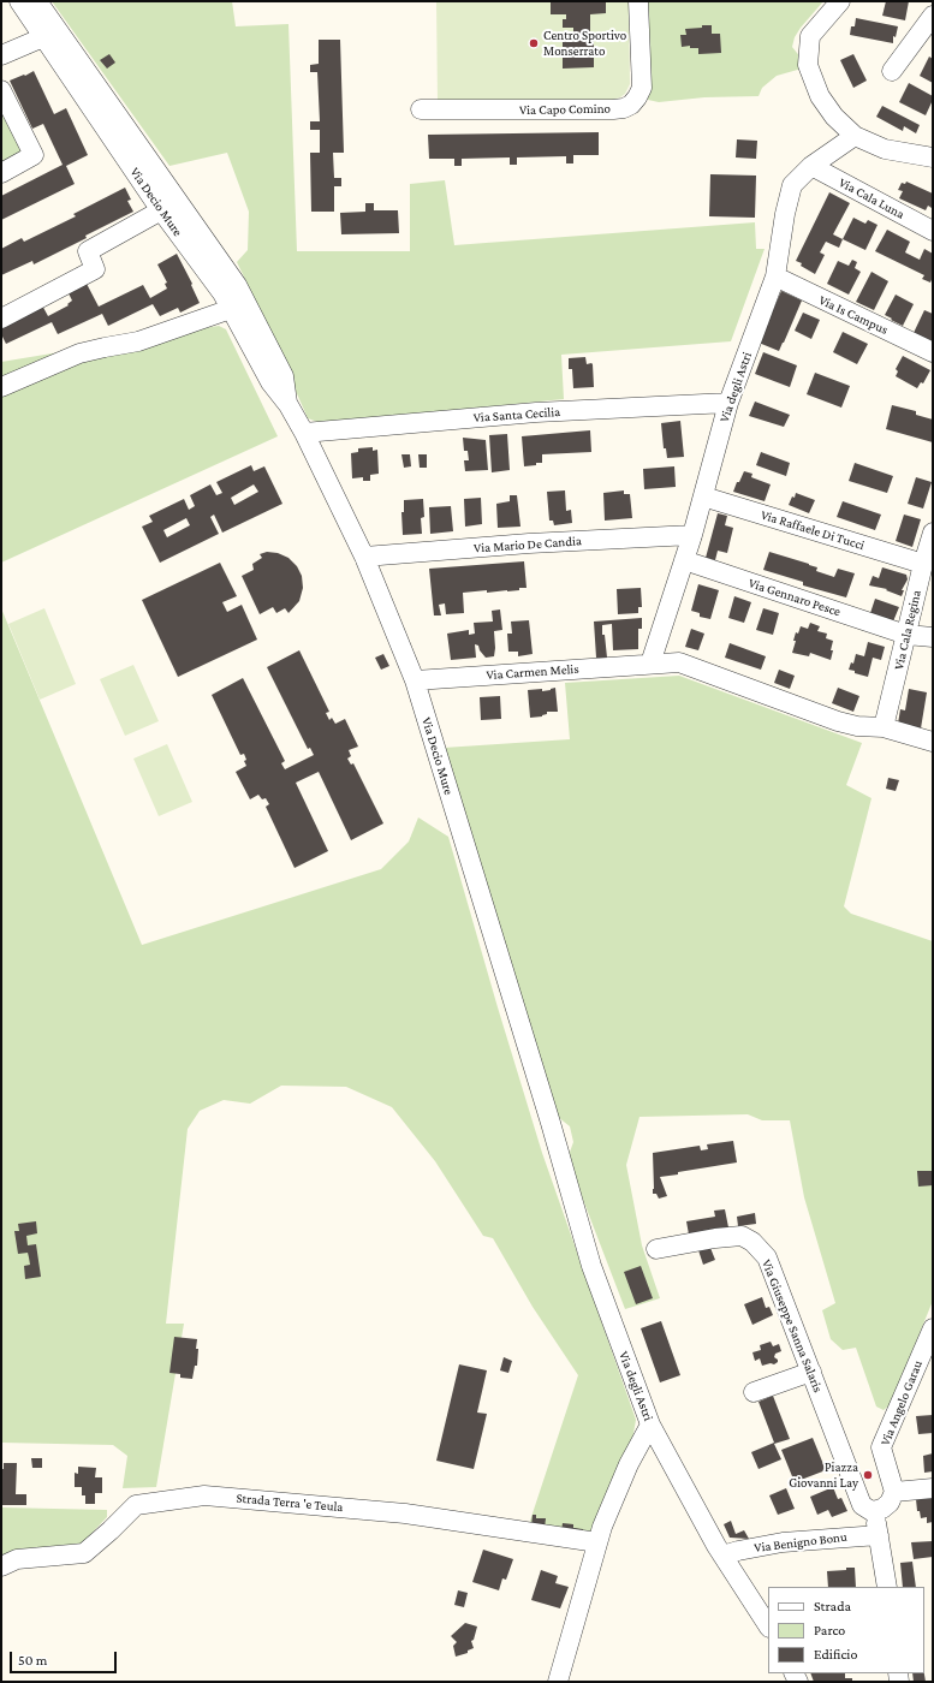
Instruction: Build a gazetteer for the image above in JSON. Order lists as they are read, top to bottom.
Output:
{
  "streets": {
    "street": [
      "Via Capo Comino",
      "Via Cala Luna",
      "Via Decio Mure",
      "Via Is Campus",
      "Via degli Astri",
      "Via Santa Cecilia",
      "Via Raffaele Di Tucci",
      "Via Mario De Candia",
      "Via Gennaro Pesce",
      "Via Cala Regina",
      "Via Carmen Melis",
      "Via Giuseppe Sanna Salaris",
      "Via Angelo Garau",
      "Strada Terra 'e Teula",
      "Via Benigno Bonu"
    ]
  },
  "crossings": [
    ["Via Cala Luna", "Via degli Astri"],
    ["Via Decio Mure", "Via degli Astri"],
    ["Via Decio Mure", "Via Santa Cecilia"],
    ["Via Decio Mure", "Via Mario De Candia"],
    ["Via Decio Mure", "Via Carmen Melis"],
    ["Via Is Campus", "Via degli Astri"],
    ["Via degli Astri", "Via Santa Cecilia"],
    ["Via degli Astri", "Via Raffaele Di Tucci"],
    ["Via degli Astri", "Via Mario De Candia"],
    ["Via degli Astri", "Via Gennaro Pesce"],
    ["Via degli Astri", "Via Carmen Melis"],
    ["Via degli Astri", "Via Benigno Bonu"],
    ["Via Raffaele Di Tucci", "Via Cala Regina"],
    ["Via Gennaro Pesce", "Via Cala Regina"],
    ["Via Cala Regina", "Via Carmen Melis"],
    ["Via Giuseppe Sanna Salaris", "Via Benigno Bonu"]
  ],
  "places": ["Centro Sportivo Monserrato", "Piazza Giovanni Lay"],
  "legend": ["Strada", "Parco", "Edificio"],
  "scale_bar": "50 m"
}
